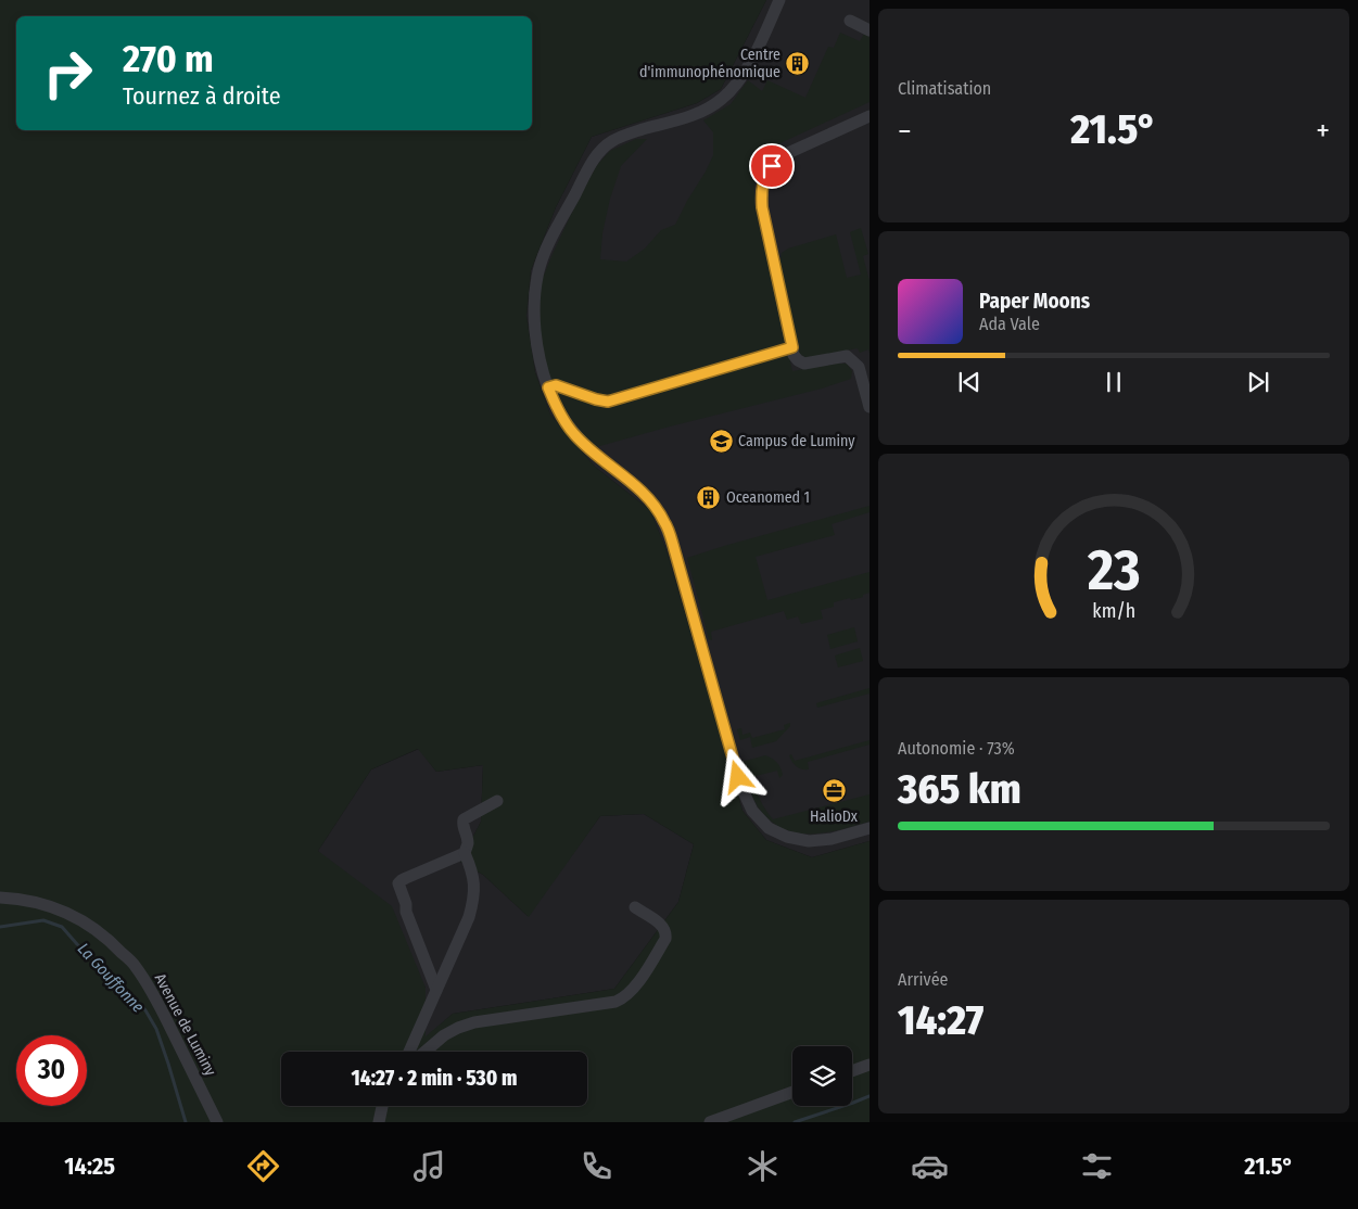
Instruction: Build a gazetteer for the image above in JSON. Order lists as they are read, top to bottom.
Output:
{
  "streets": {
    "street": ["Avenue de Luminy"]
  },
  "water": ["La Gouffonne"],
  "places": {
    "building": ["Centre d'immunophénomique", "Oceanomed 1"],
    "school or university": ["Campus de Luminy"],
    "office": ["HalioDx"]
  },
  "page": {
    "tile": [
      "Climatisation",
      ["Autonomie · 73%", "365 km"],
      ["Arrivée", "14:27"]
    ],
    "turn": ["270 m", "Tournez à droite"],
    "heat": ["−", "21.5°", "+"],
    "song": ["Paper Moons", "Ada Vale"],
    "limit": "30",
    "trip": "14:27 · 2 min · 530 m",
    "tabs": ["14:25", "21.5°"],
    "gauge": ["23", "km/h"]
  }
}
